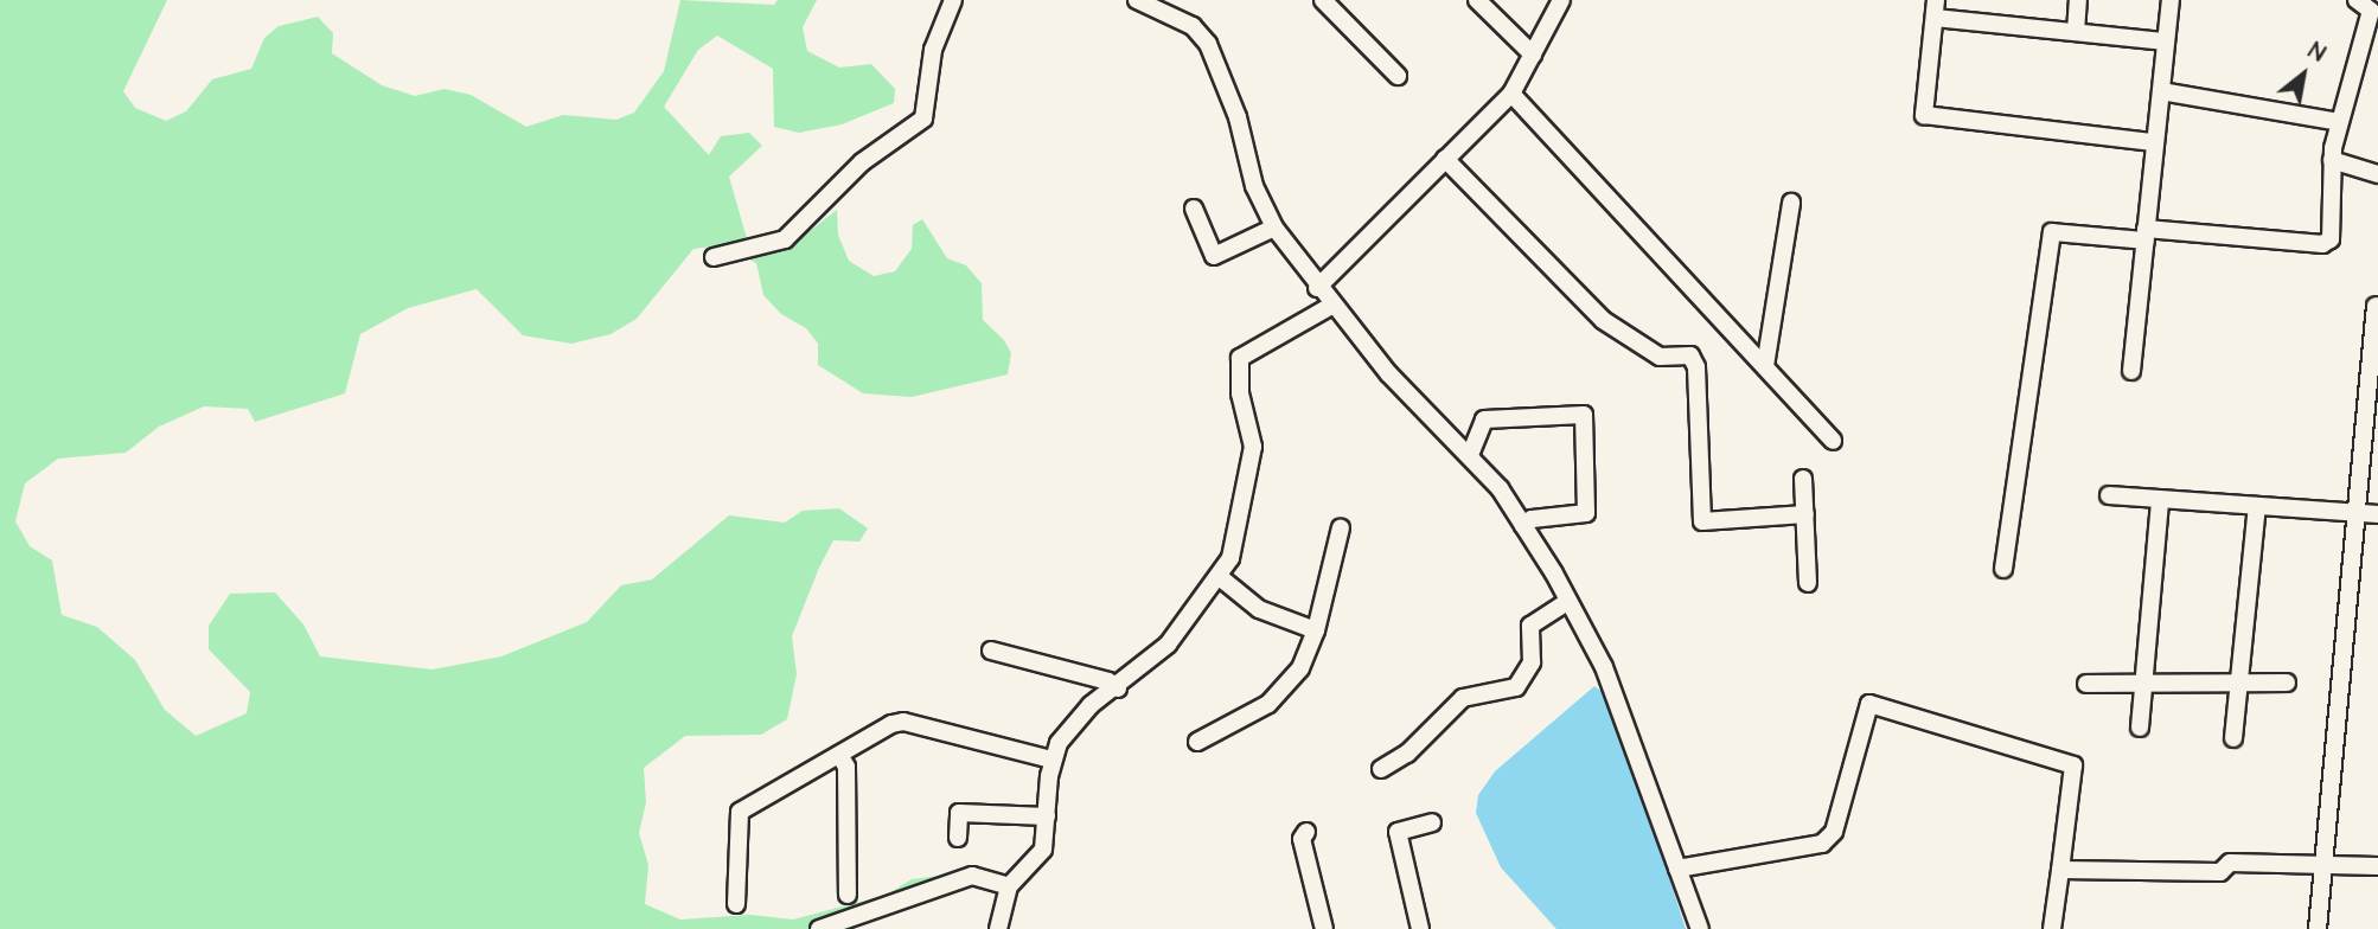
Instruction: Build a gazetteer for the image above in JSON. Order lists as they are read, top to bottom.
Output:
{
  "north": "top right"
}
